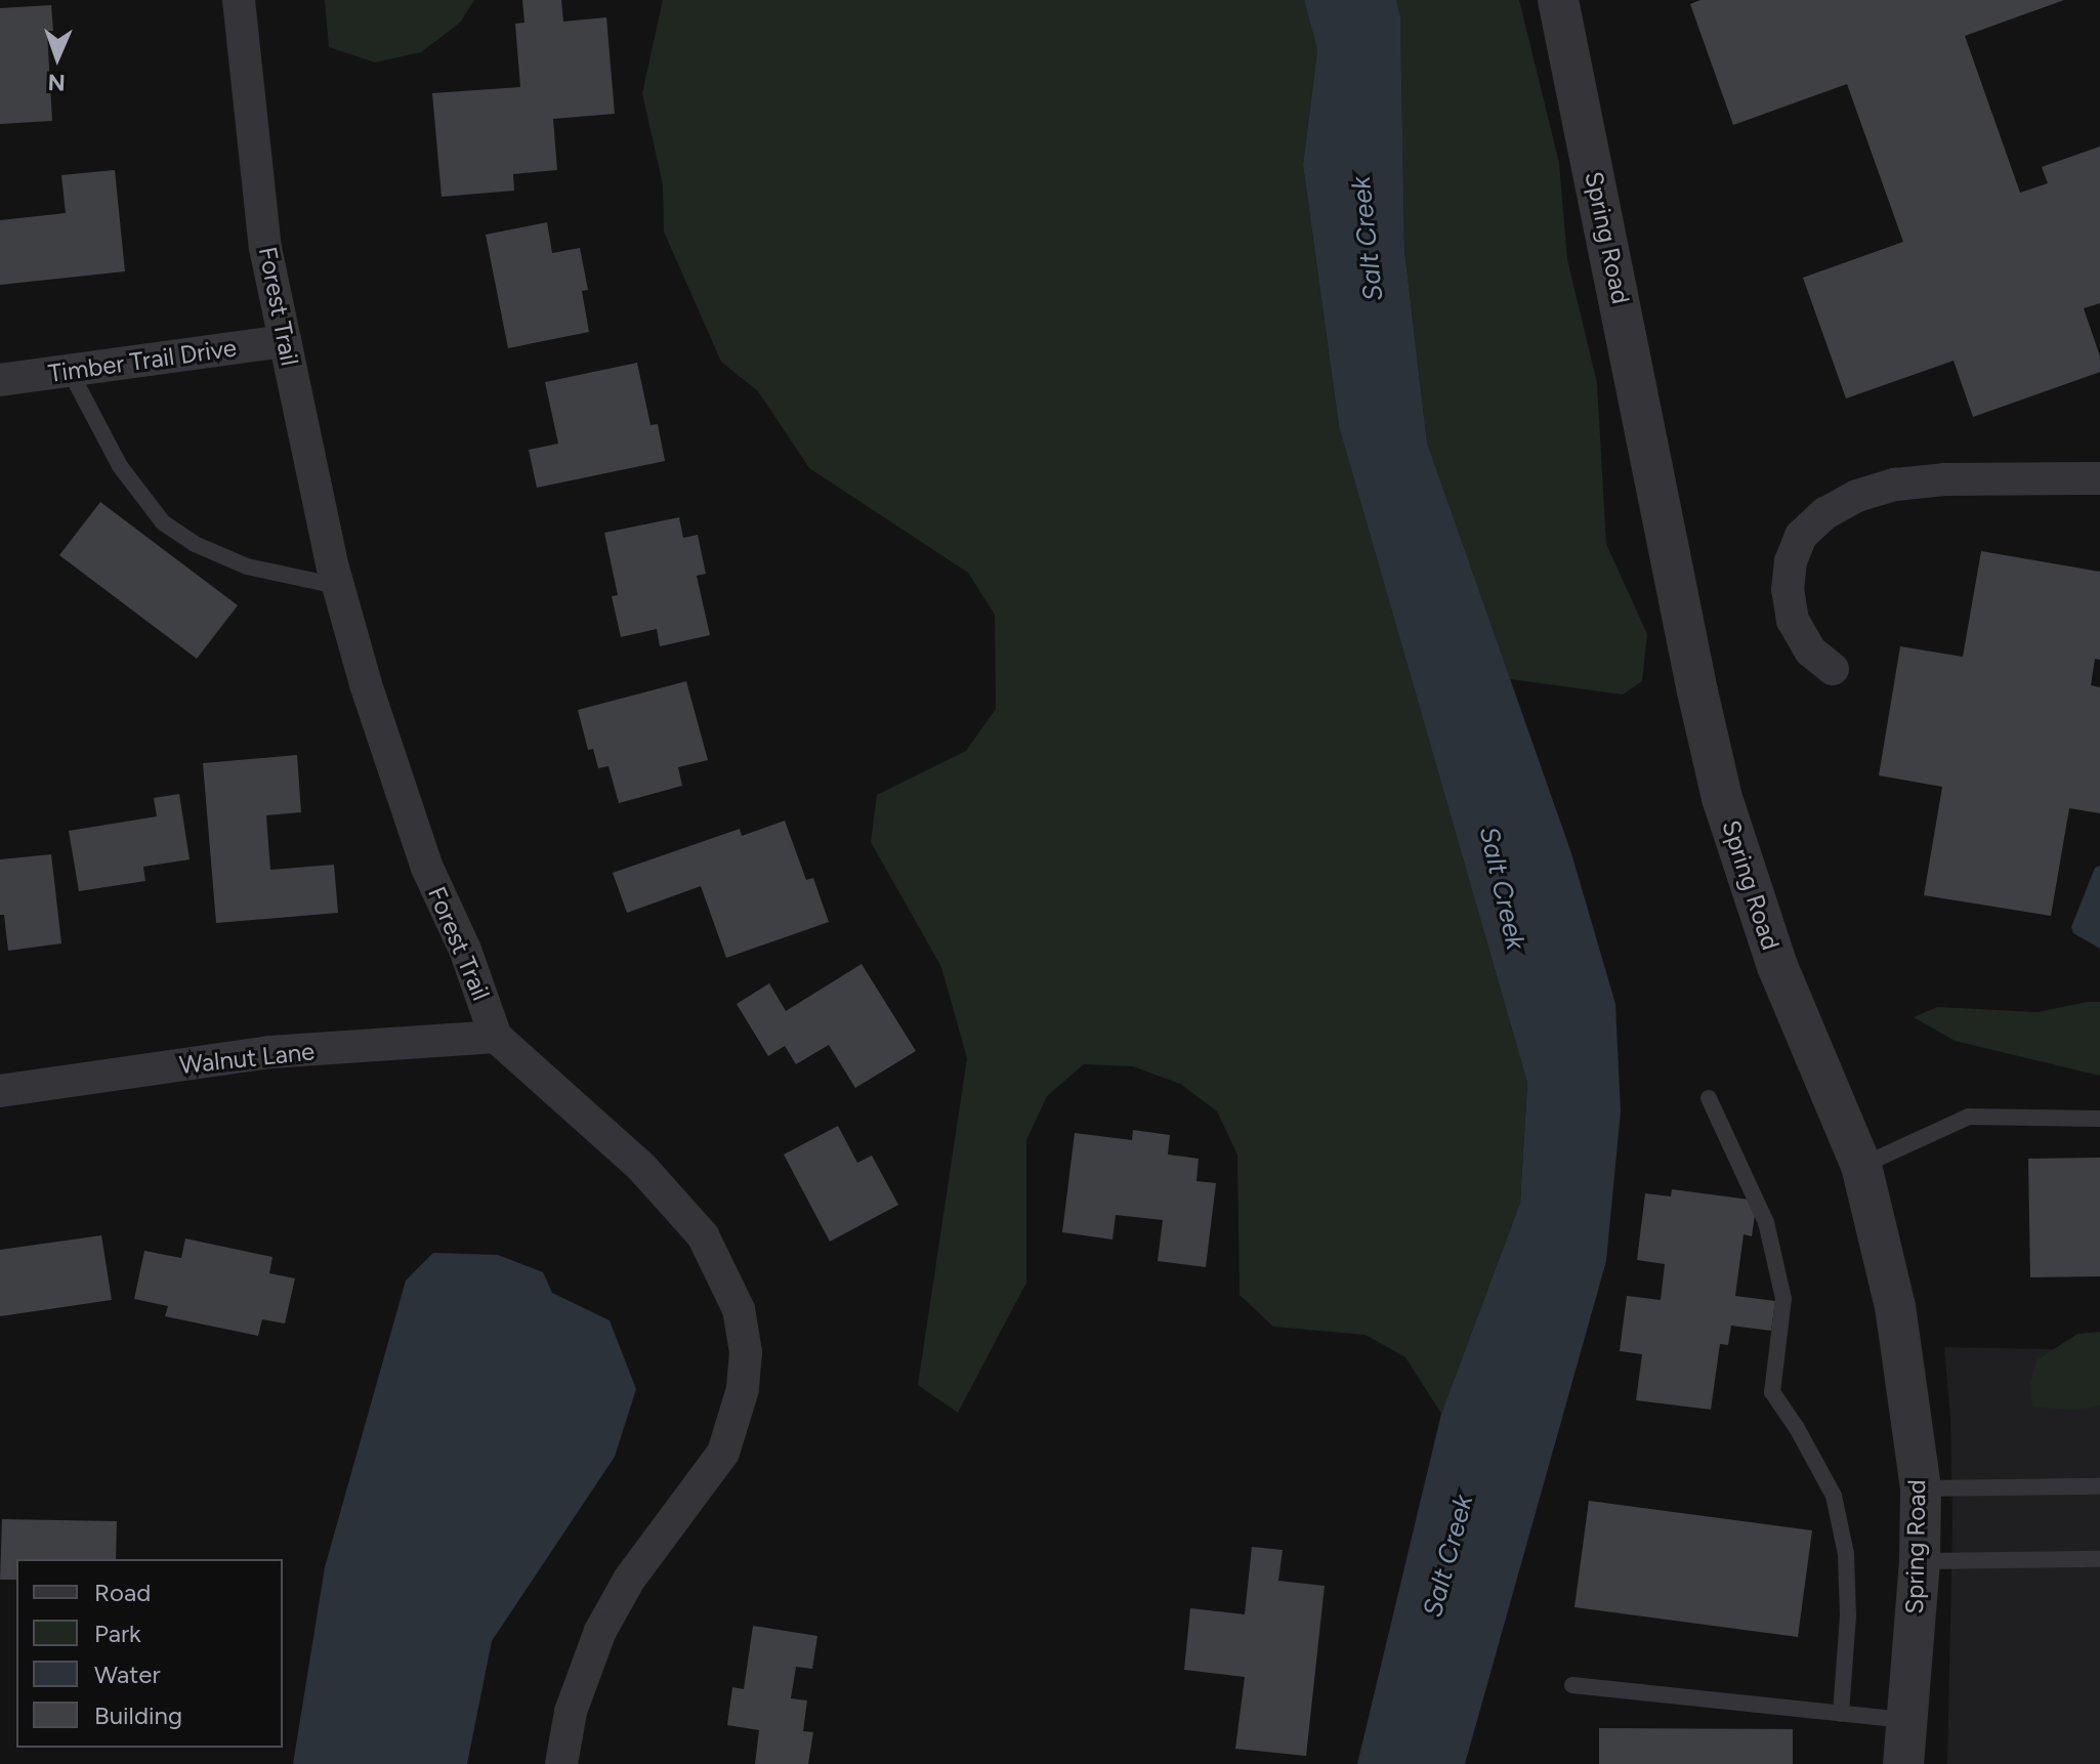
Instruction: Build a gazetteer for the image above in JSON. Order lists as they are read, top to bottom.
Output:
{
  "streets": {
    "street": [
      "Spring Road",
      "Forest Trail",
      "Timber Trail Drive",
      "Walnut Lane"
    ]
  },
  "crossings": [
    ["Forest Trail", "Timber Trail Drive"],
    ["Forest Trail", "Walnut Lane"]
  ],
  "water": ["Salt Creek"],
  "legend": [
    "Road",
    "Park",
    "Water",
    "Building"
  ],
  "north": "bottom"
}
